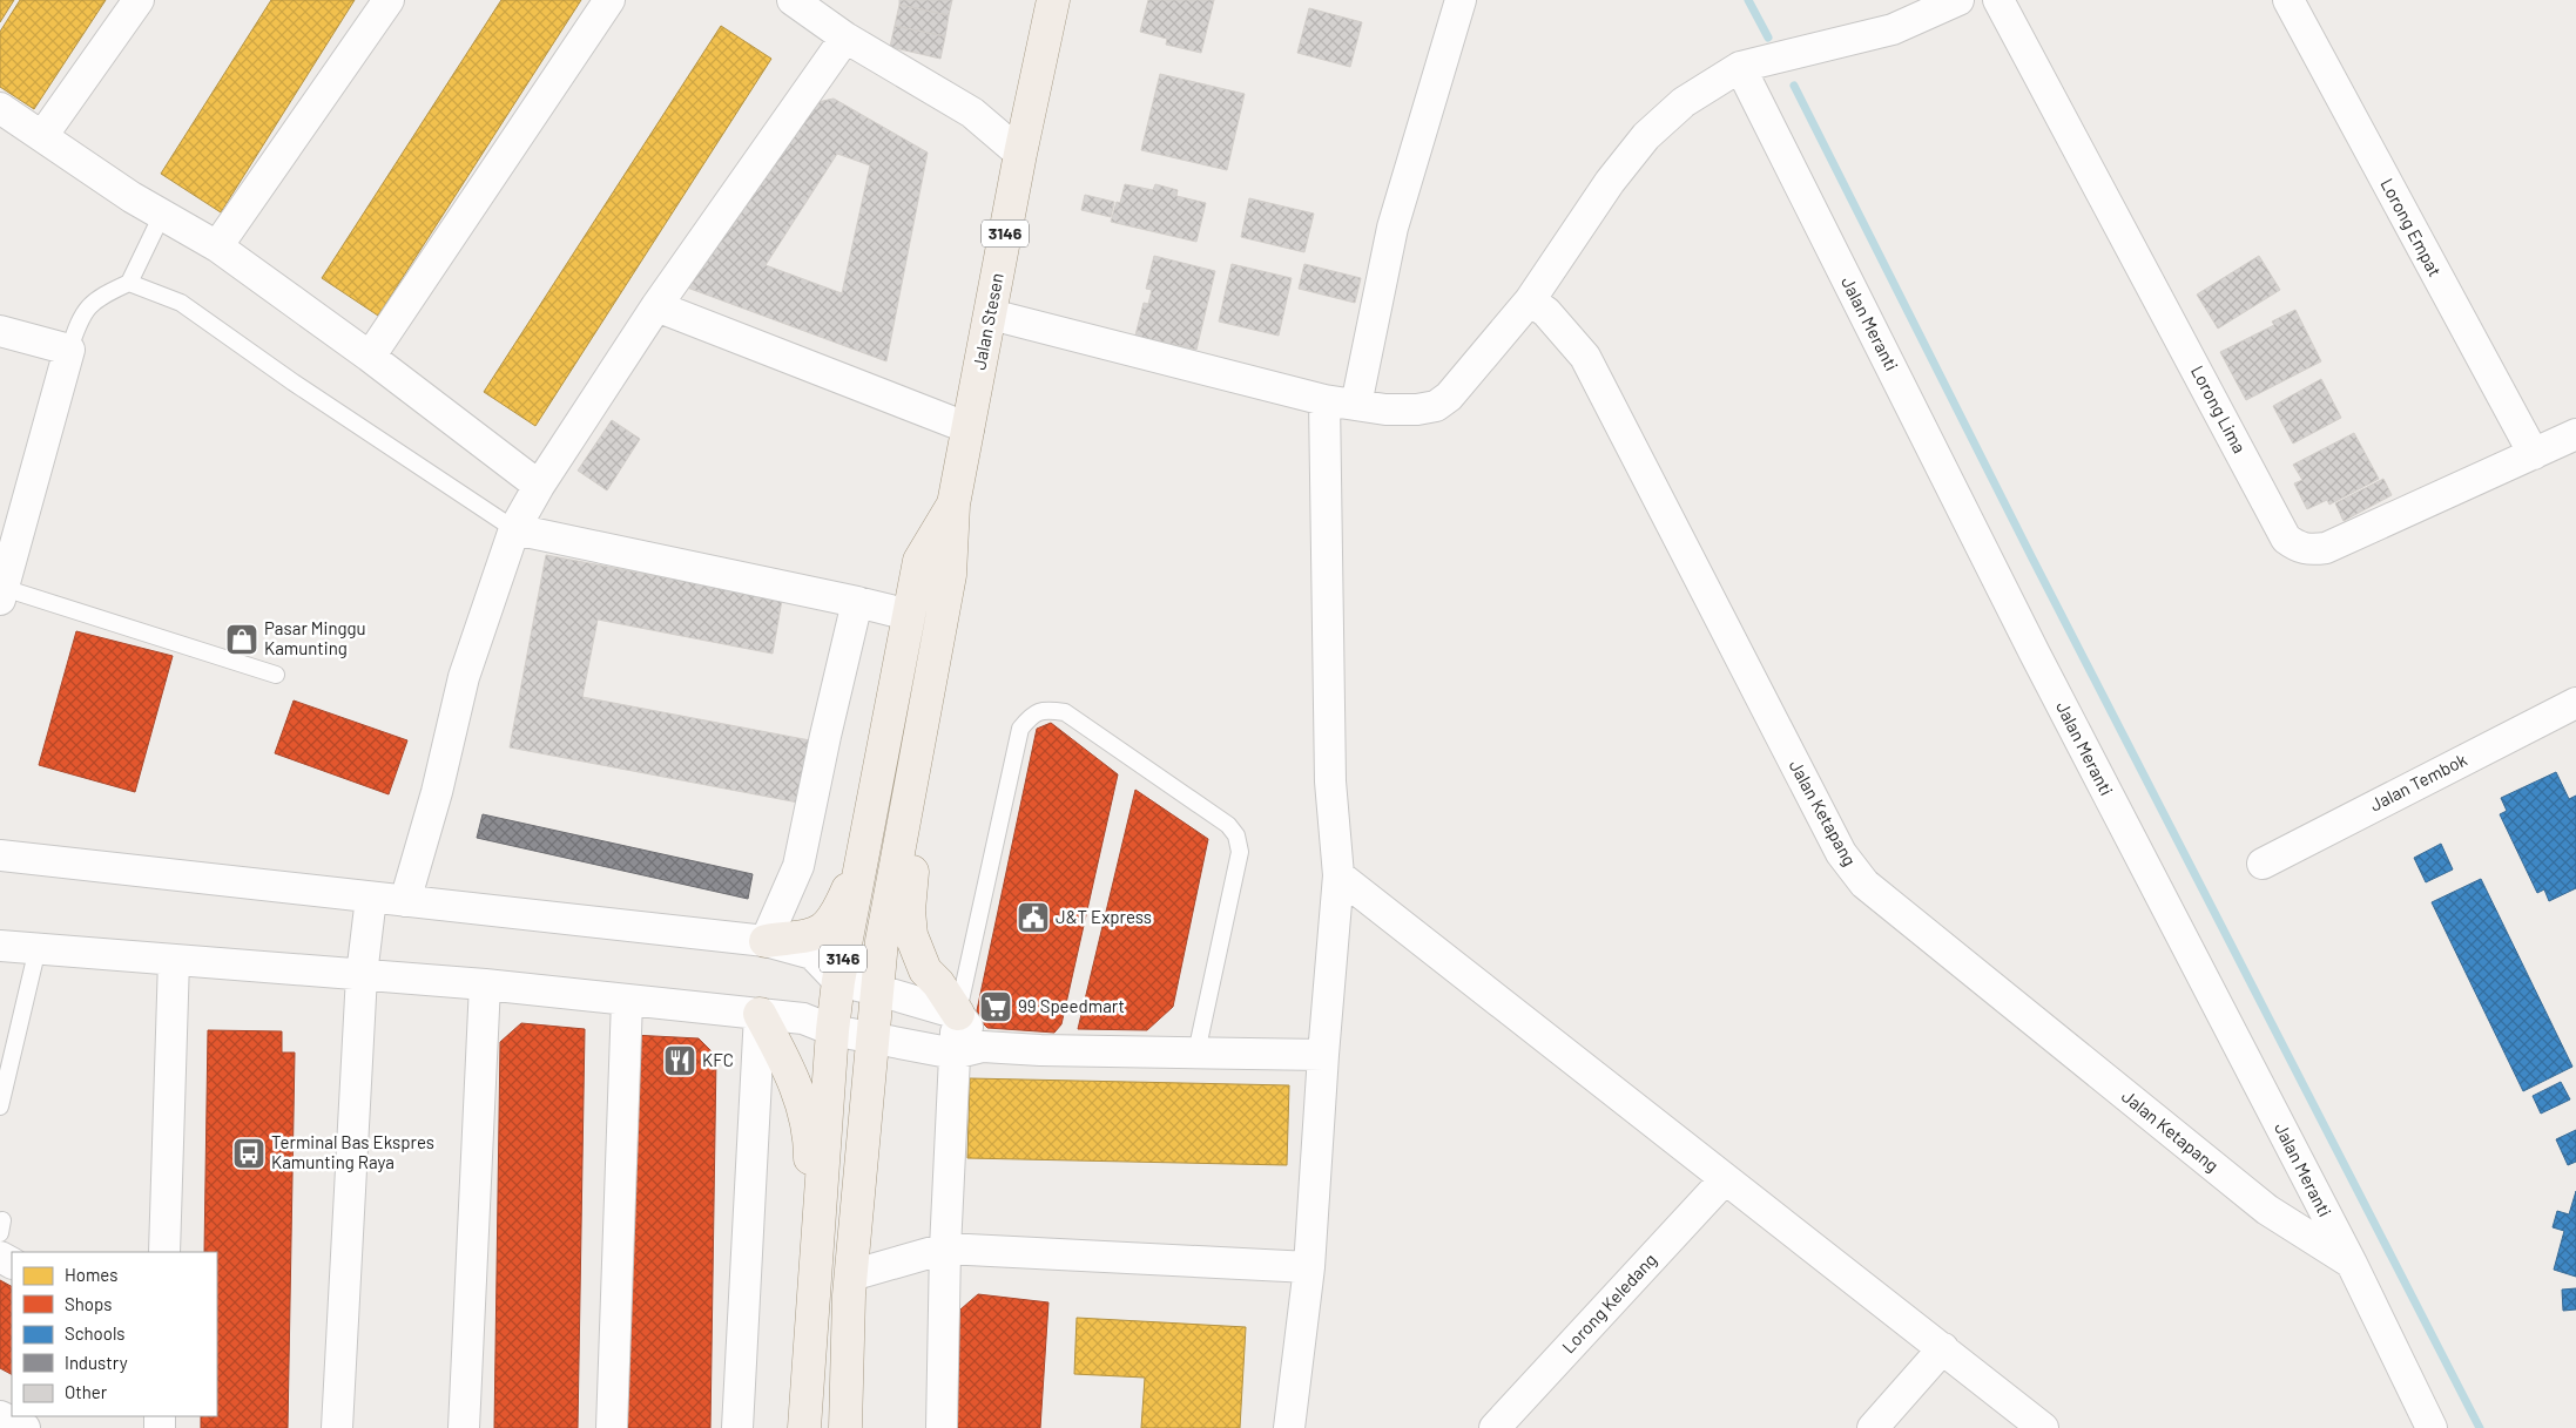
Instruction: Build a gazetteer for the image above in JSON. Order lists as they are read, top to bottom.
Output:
{
  "streets": {
    "main road": ["3146", "Jalan Stesen"],
    "street": [
      "Lorong Empat",
      "Jalan Meranti",
      "Lorong Lima",
      "Jalan Tembok",
      "Jalan Ketapang",
      "Lorong Keledang"
    ]
  },
  "crossings": [
    ["Lorong Empat", "Lorong Lima"],
    ["3146", "Jalan Stesen"],
    ["Jalan Meranti", "Jalan Ketapang"]
  ],
  "places": {
    "shop": ["Pasar Minggu Kamunting"],
    "public building": ["J&T Express"],
    "supermarket": ["99 Speedmart"],
    "restaurant": ["KFC"],
    "bus stop": ["Terminal Bas Ekspres Kamunting Raya"]
  },
  "legend": [
    "Homes",
    "Shops",
    "Schools",
    "Industry",
    "Other"
  ]
}
